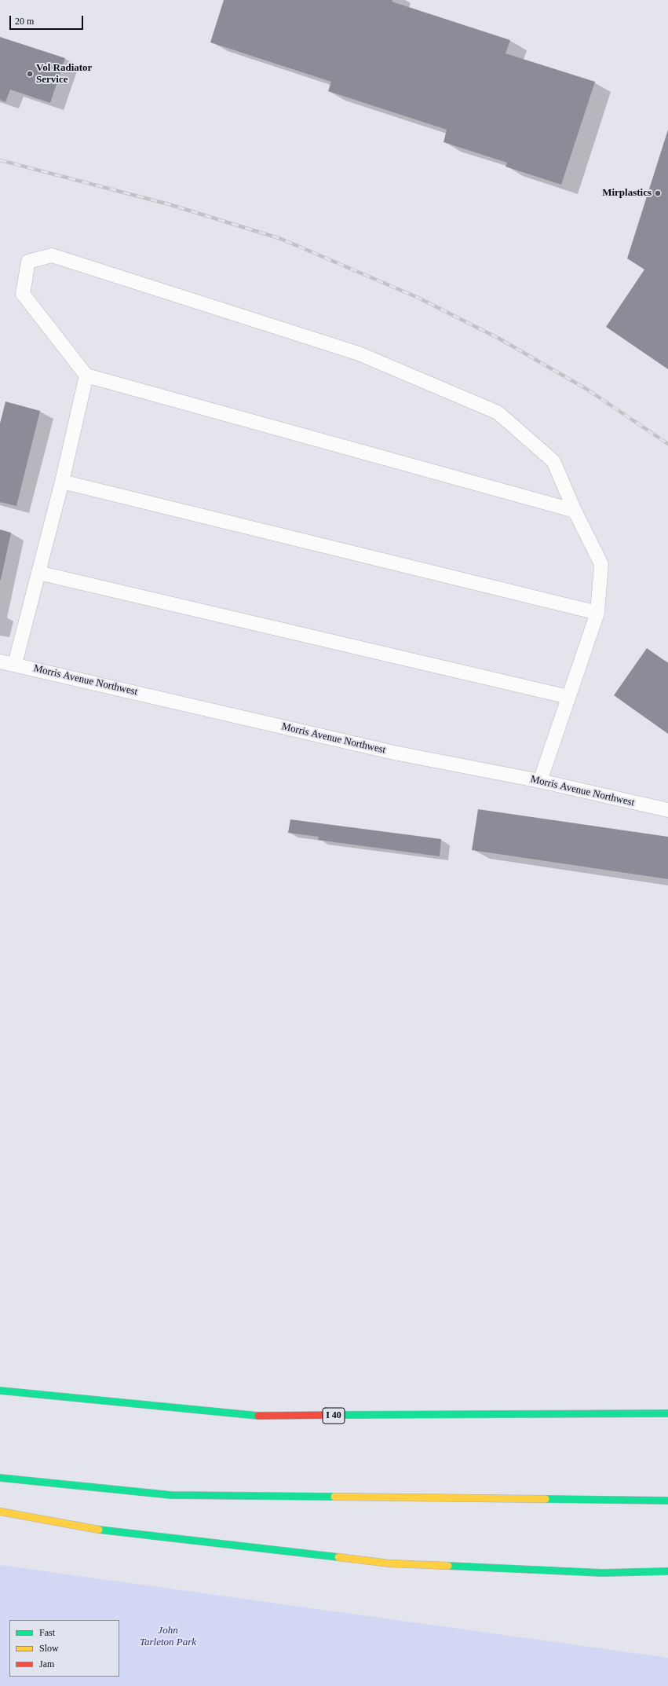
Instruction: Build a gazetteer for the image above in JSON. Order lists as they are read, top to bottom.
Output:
{
  "streets": {
    "highway": ["I 40"],
    "lane": ["Morris Avenue Northwest"]
  },
  "parks": ["John Tarleton Park"],
  "places": ["Vol Radiator Service", "Mirplastics"],
  "legend": ["Fast", "Slow", "Jam"],
  "scale_bar": "20 m"
}
